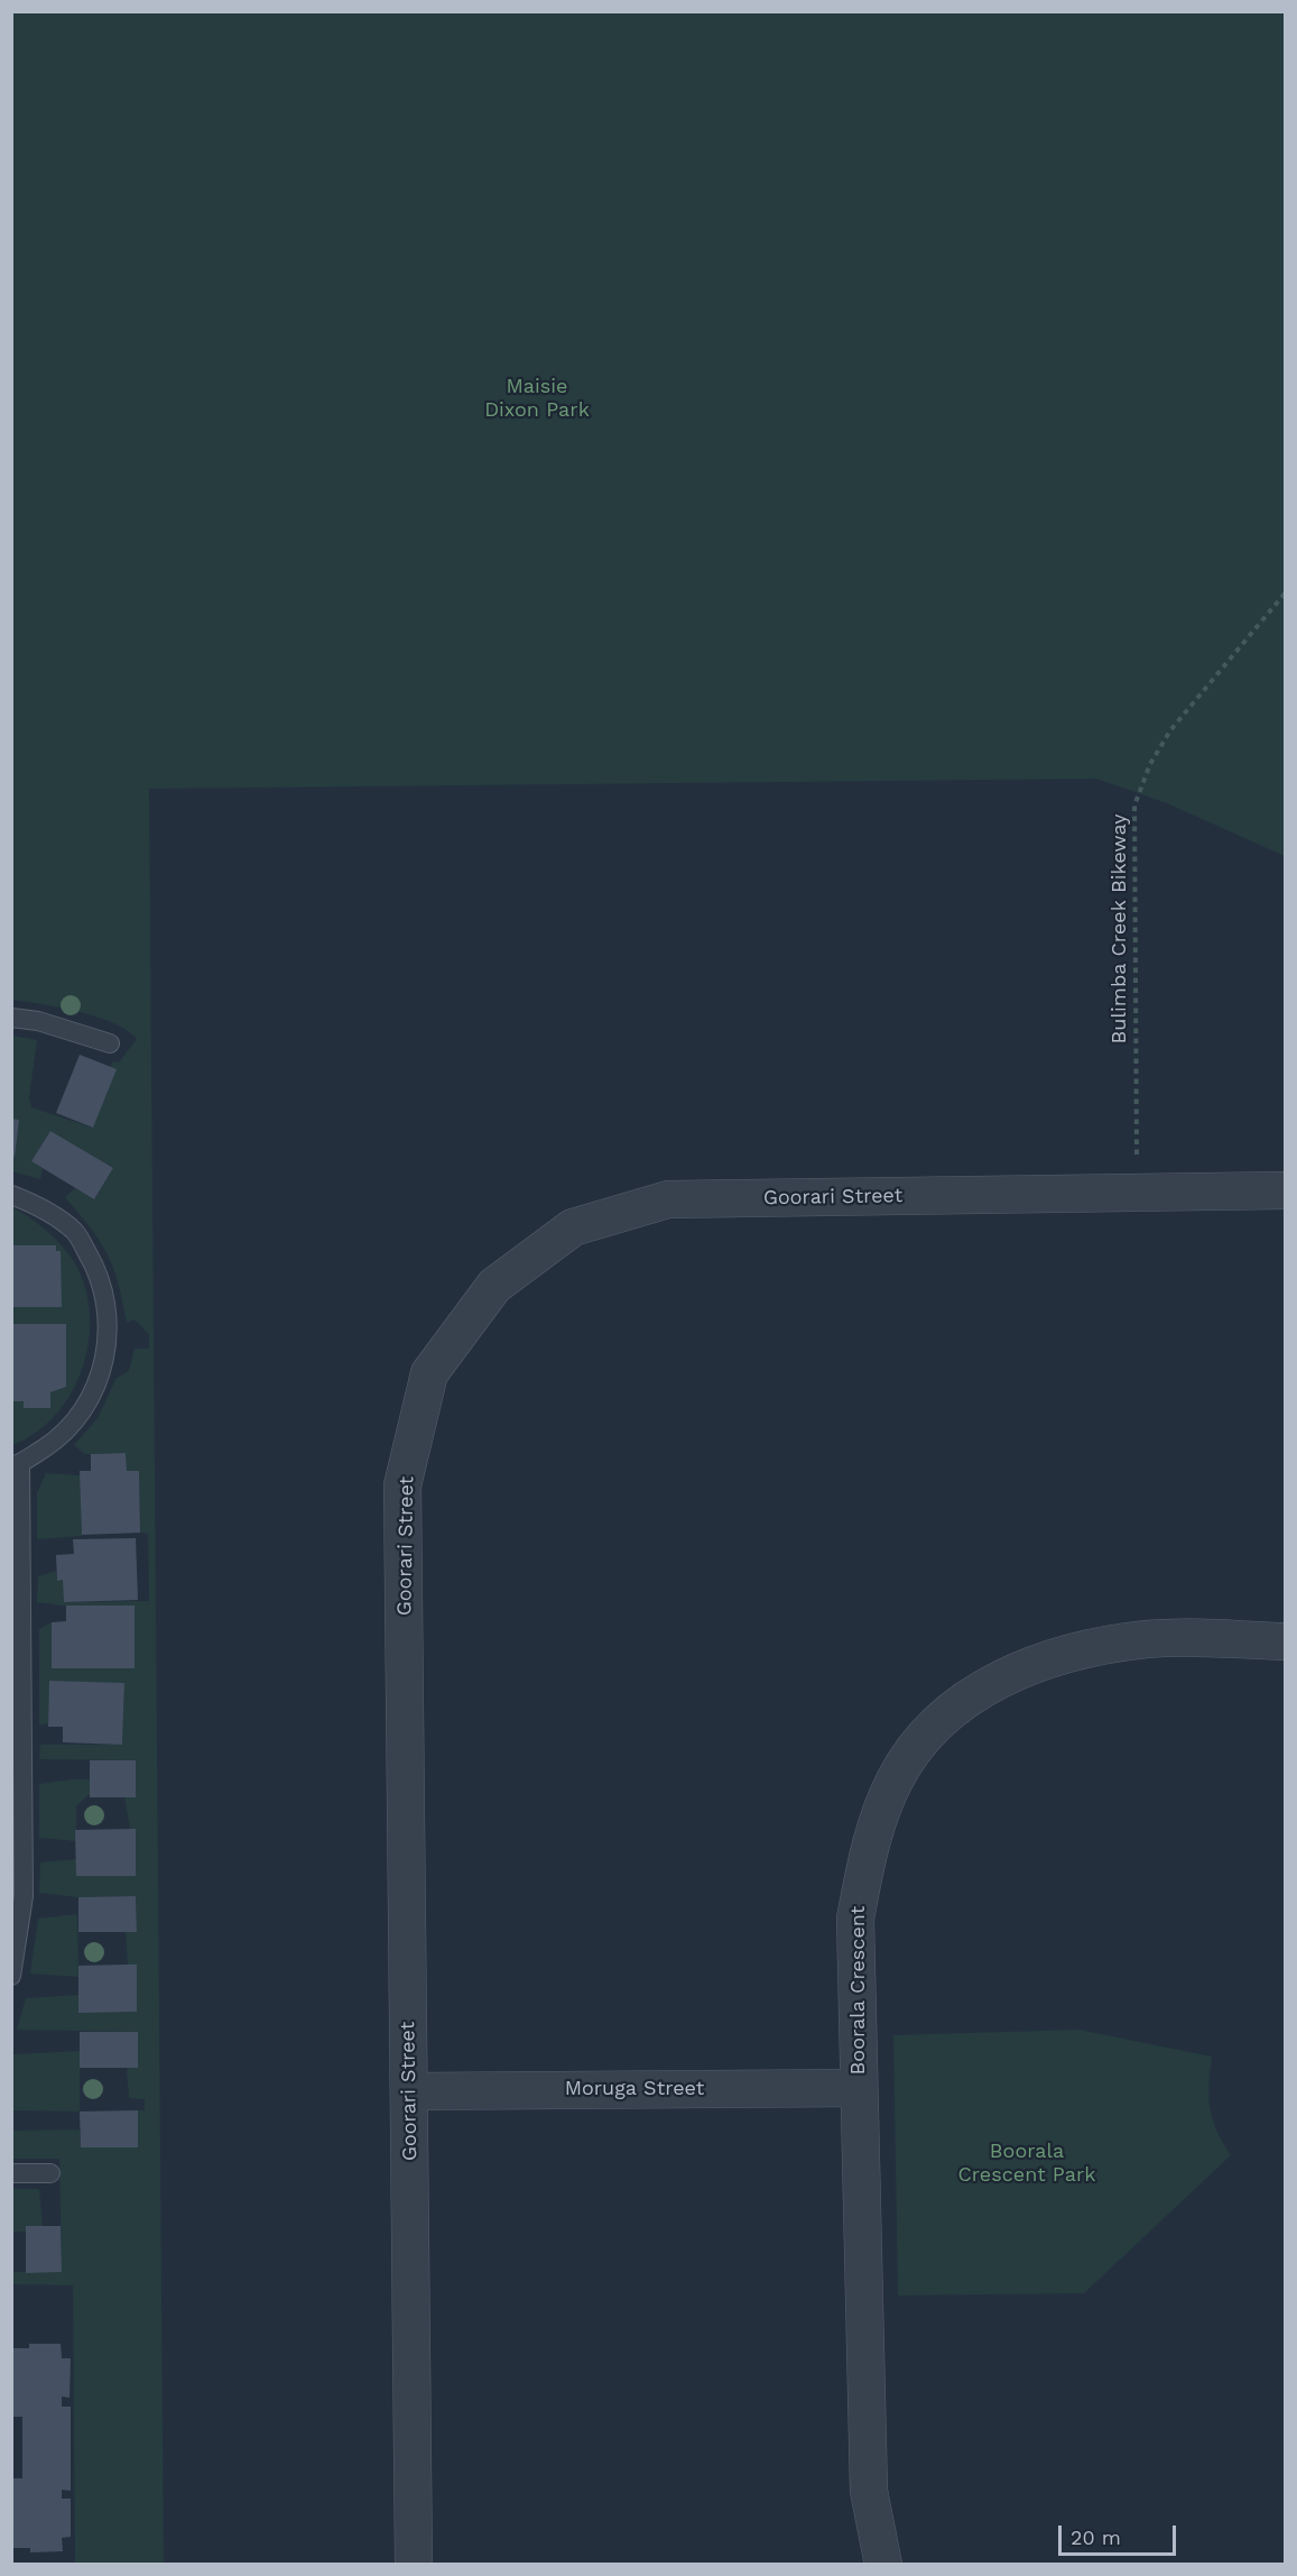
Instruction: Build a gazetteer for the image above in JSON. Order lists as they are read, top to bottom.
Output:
{
  "streets": {
    "street": ["Goorari Street", "Boorala Crescent", "Moruga Street"],
    "path": ["Bulimba Creek Bikeway"]
  },
  "crossings": [
    ["Bulimba Creek Bikeway", "Goorari Street"],
    ["Goorari Street", "Moruga Street"],
    ["Boorala Crescent", "Moruga Street"]
  ],
  "parks": ["Maisie Dixon Park", "Boorala Crescent Park"],
  "scale_bar": "20 m"
}
